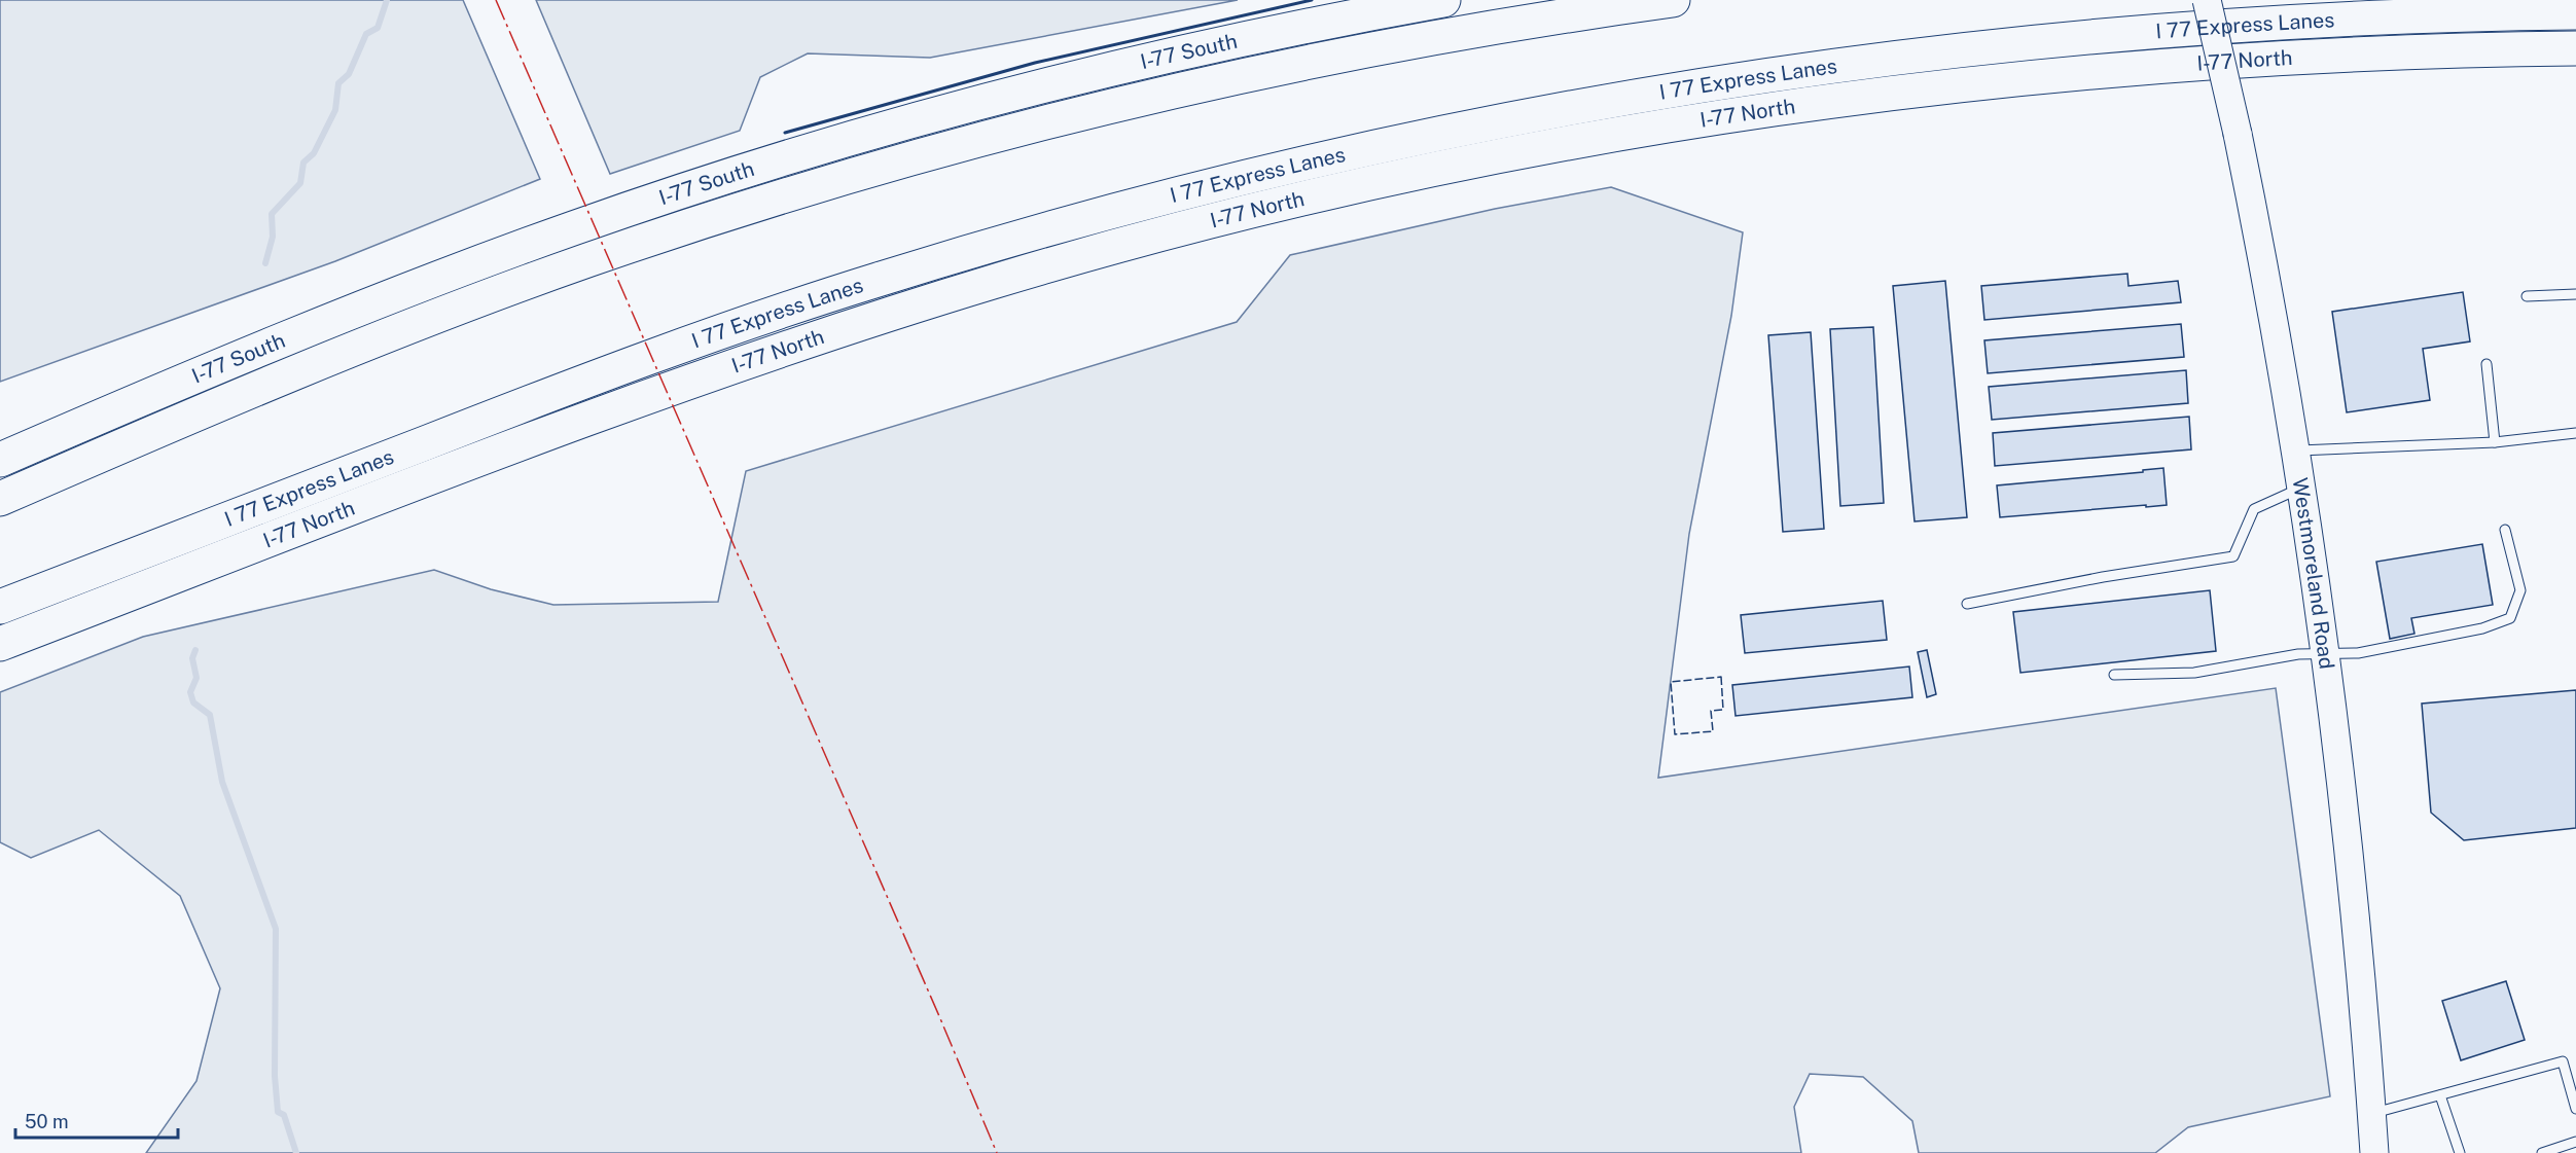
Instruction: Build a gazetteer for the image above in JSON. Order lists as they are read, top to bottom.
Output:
{
  "streets": {
    "highway": ["I 77 Express Lanes", "I-77 South", "I-77 North"],
    "street": ["Westmoreland Road"]
  },
  "scale_bar": "50 m"
}
